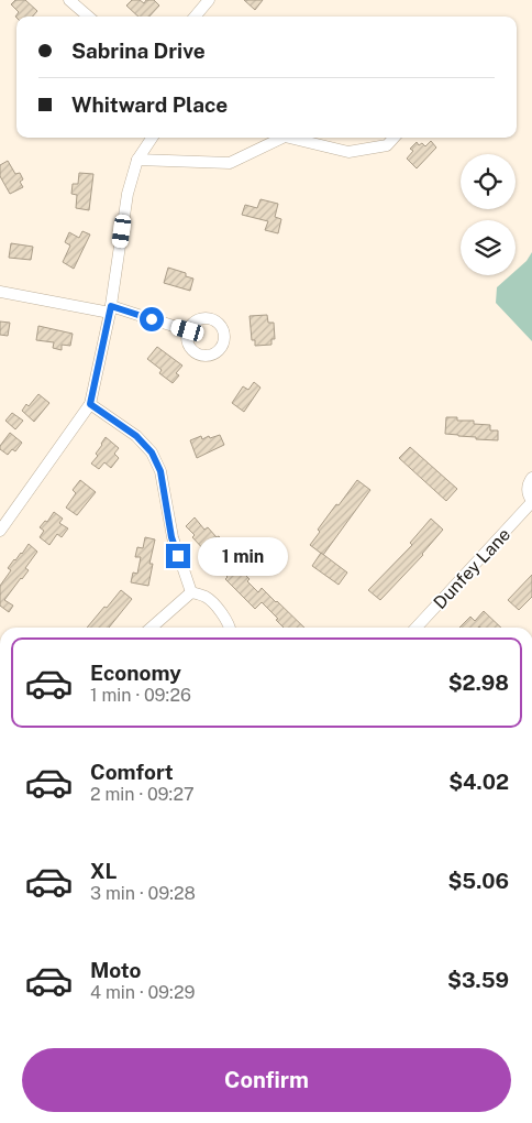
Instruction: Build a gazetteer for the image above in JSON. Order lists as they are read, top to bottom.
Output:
{
  "streets": {
    "street": ["Dunfey Lane"]
  },
  "page": {
    "banner": ["Sabrina Drive", "Whitward Place"],
    "bubble": "1 min",
    "list": [
      {
        "name": "Economy",
        "note": "1 min · 09:26",
        "value": "$2.98"
      },
      {
        "name": "Comfort",
        "note": "2 min · 09:27",
        "value": "$4.02"
      },
      {
        "name": "XL",
        "note": "3 min · 09:28",
        "value": "$5.06"
      },
      {
        "name": "Moto",
        "note": "4 min · 09:29",
        "value": "$3.59"
      }
    ],
    "buttons": "Confirm"
  }
}
